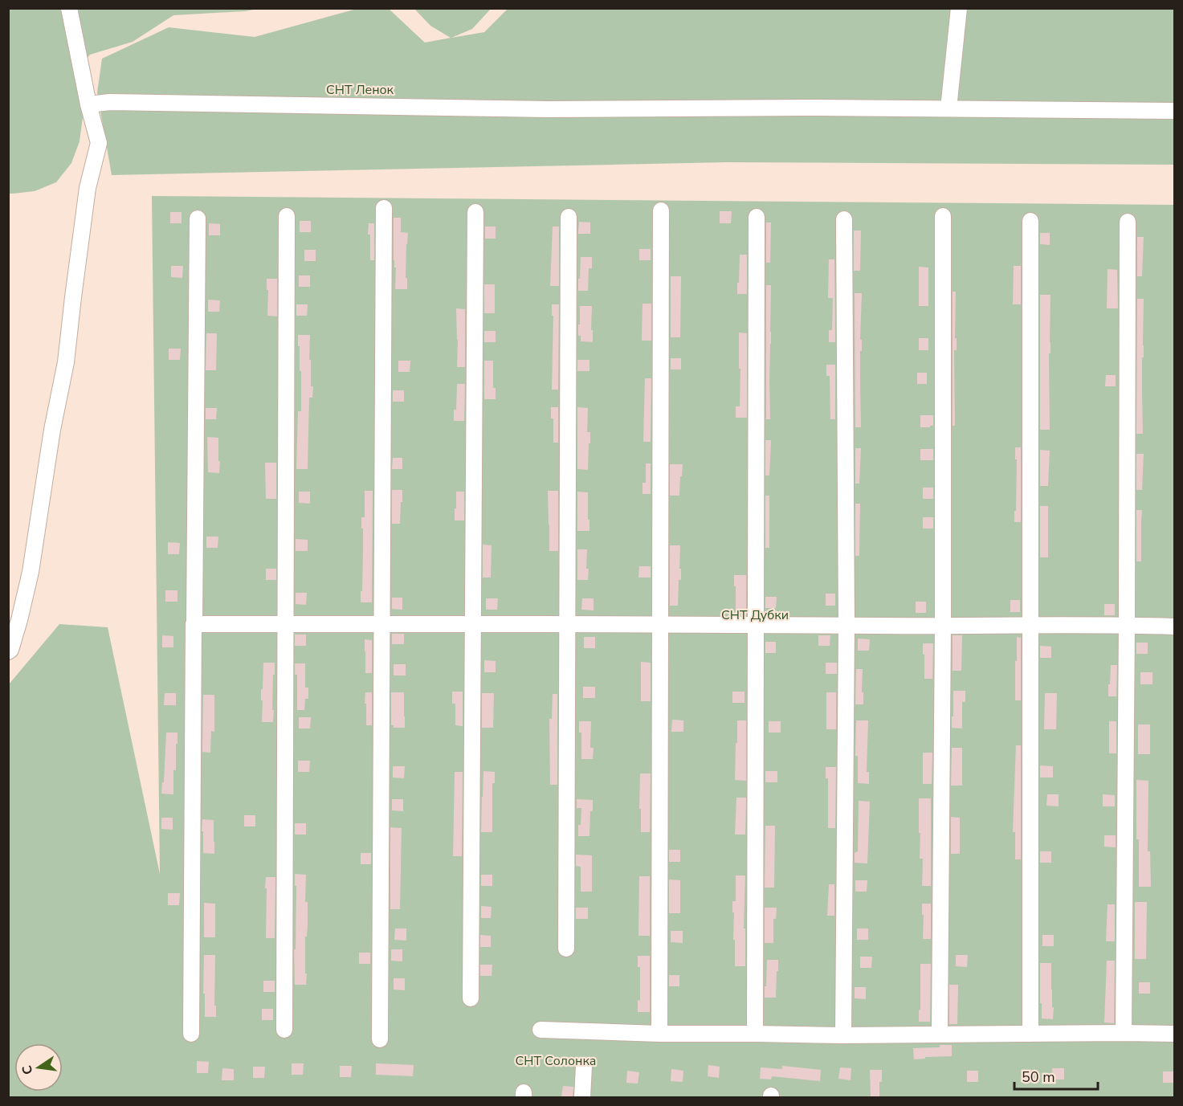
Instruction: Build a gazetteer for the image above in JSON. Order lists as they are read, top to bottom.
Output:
{
  "parks": ["СНТ Ленок", "СНТ Дубки", "СНТ Солонка"],
  "scale_bar": "50 m",
  "north": "left"
}
